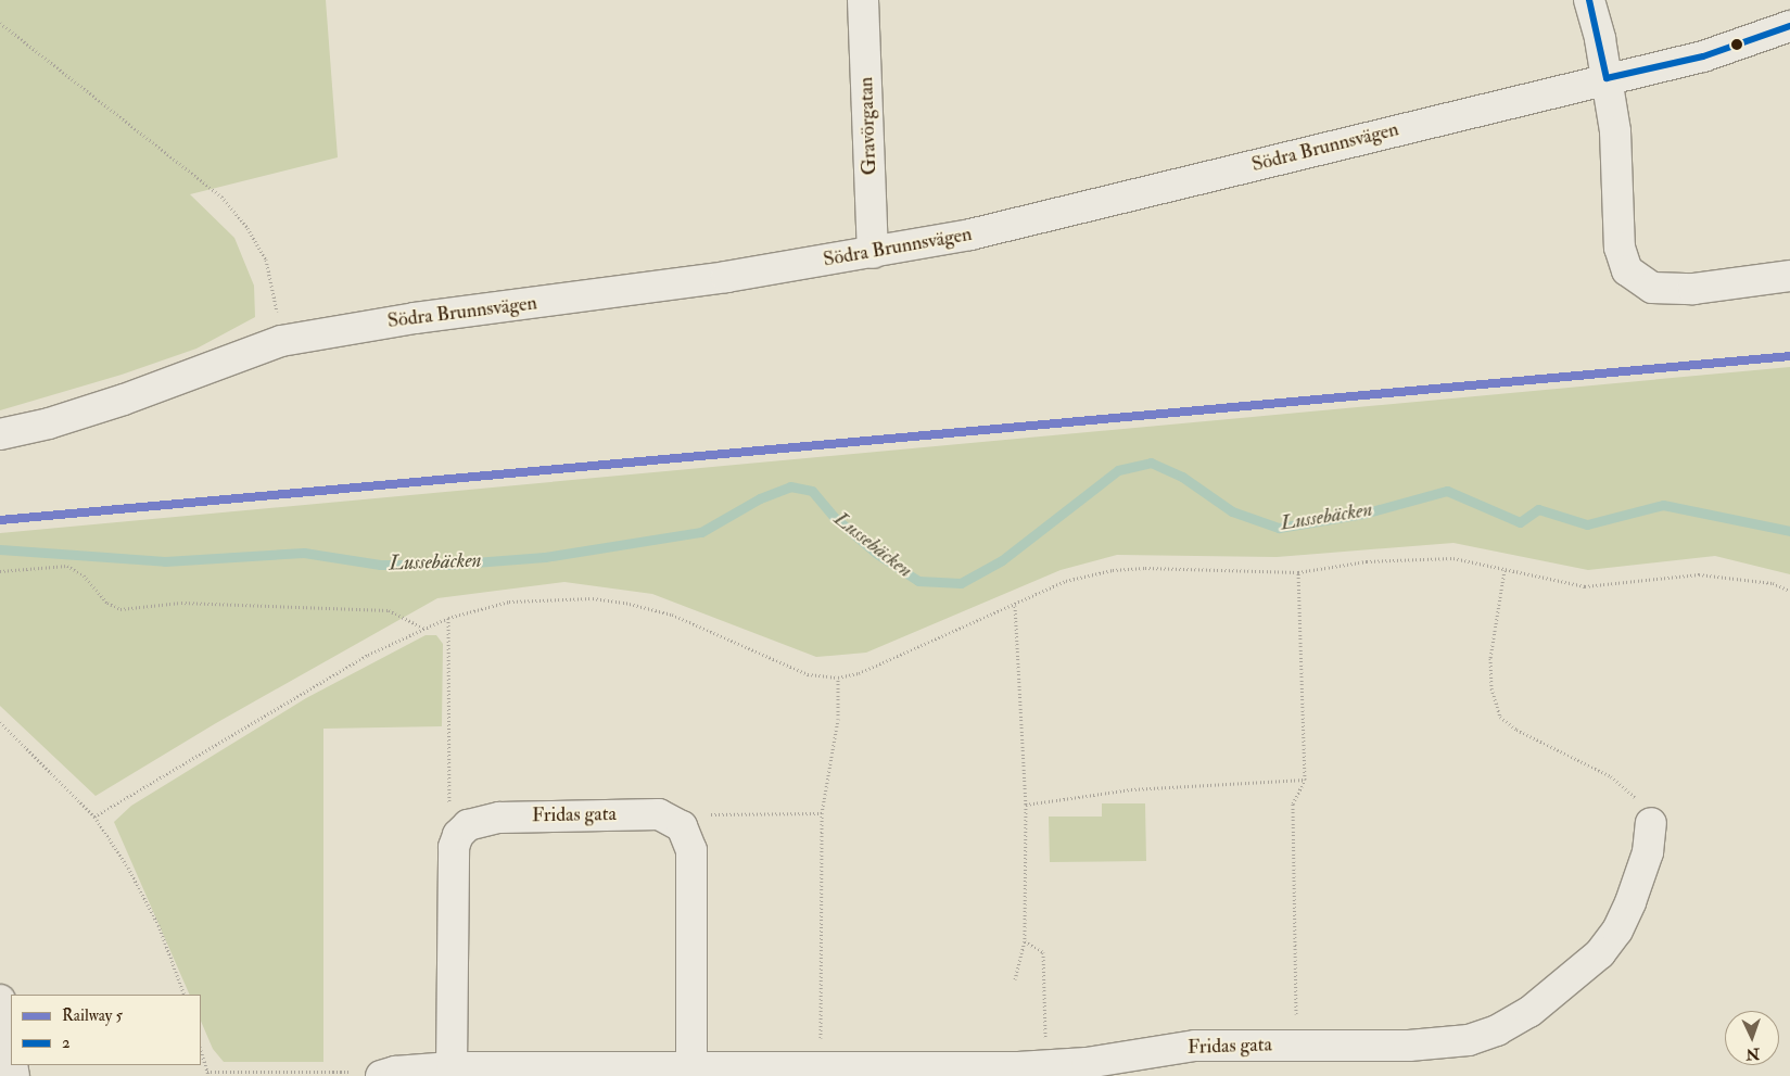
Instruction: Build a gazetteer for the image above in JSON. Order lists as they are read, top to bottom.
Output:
{
  "streets": {
    "street": ["Gravörgatan", "Södra Brunnsvägen", "Fridas gata"]
  },
  "crossings": [
    ["Gravörgatan", "Södra Brunnsvägen"]
  ],
  "water": ["Lussebäcken"],
  "lines": ["transit line 2", "rail line 5"],
  "legend": ["Railway 5", "2"],
  "north": "bottom"
}
